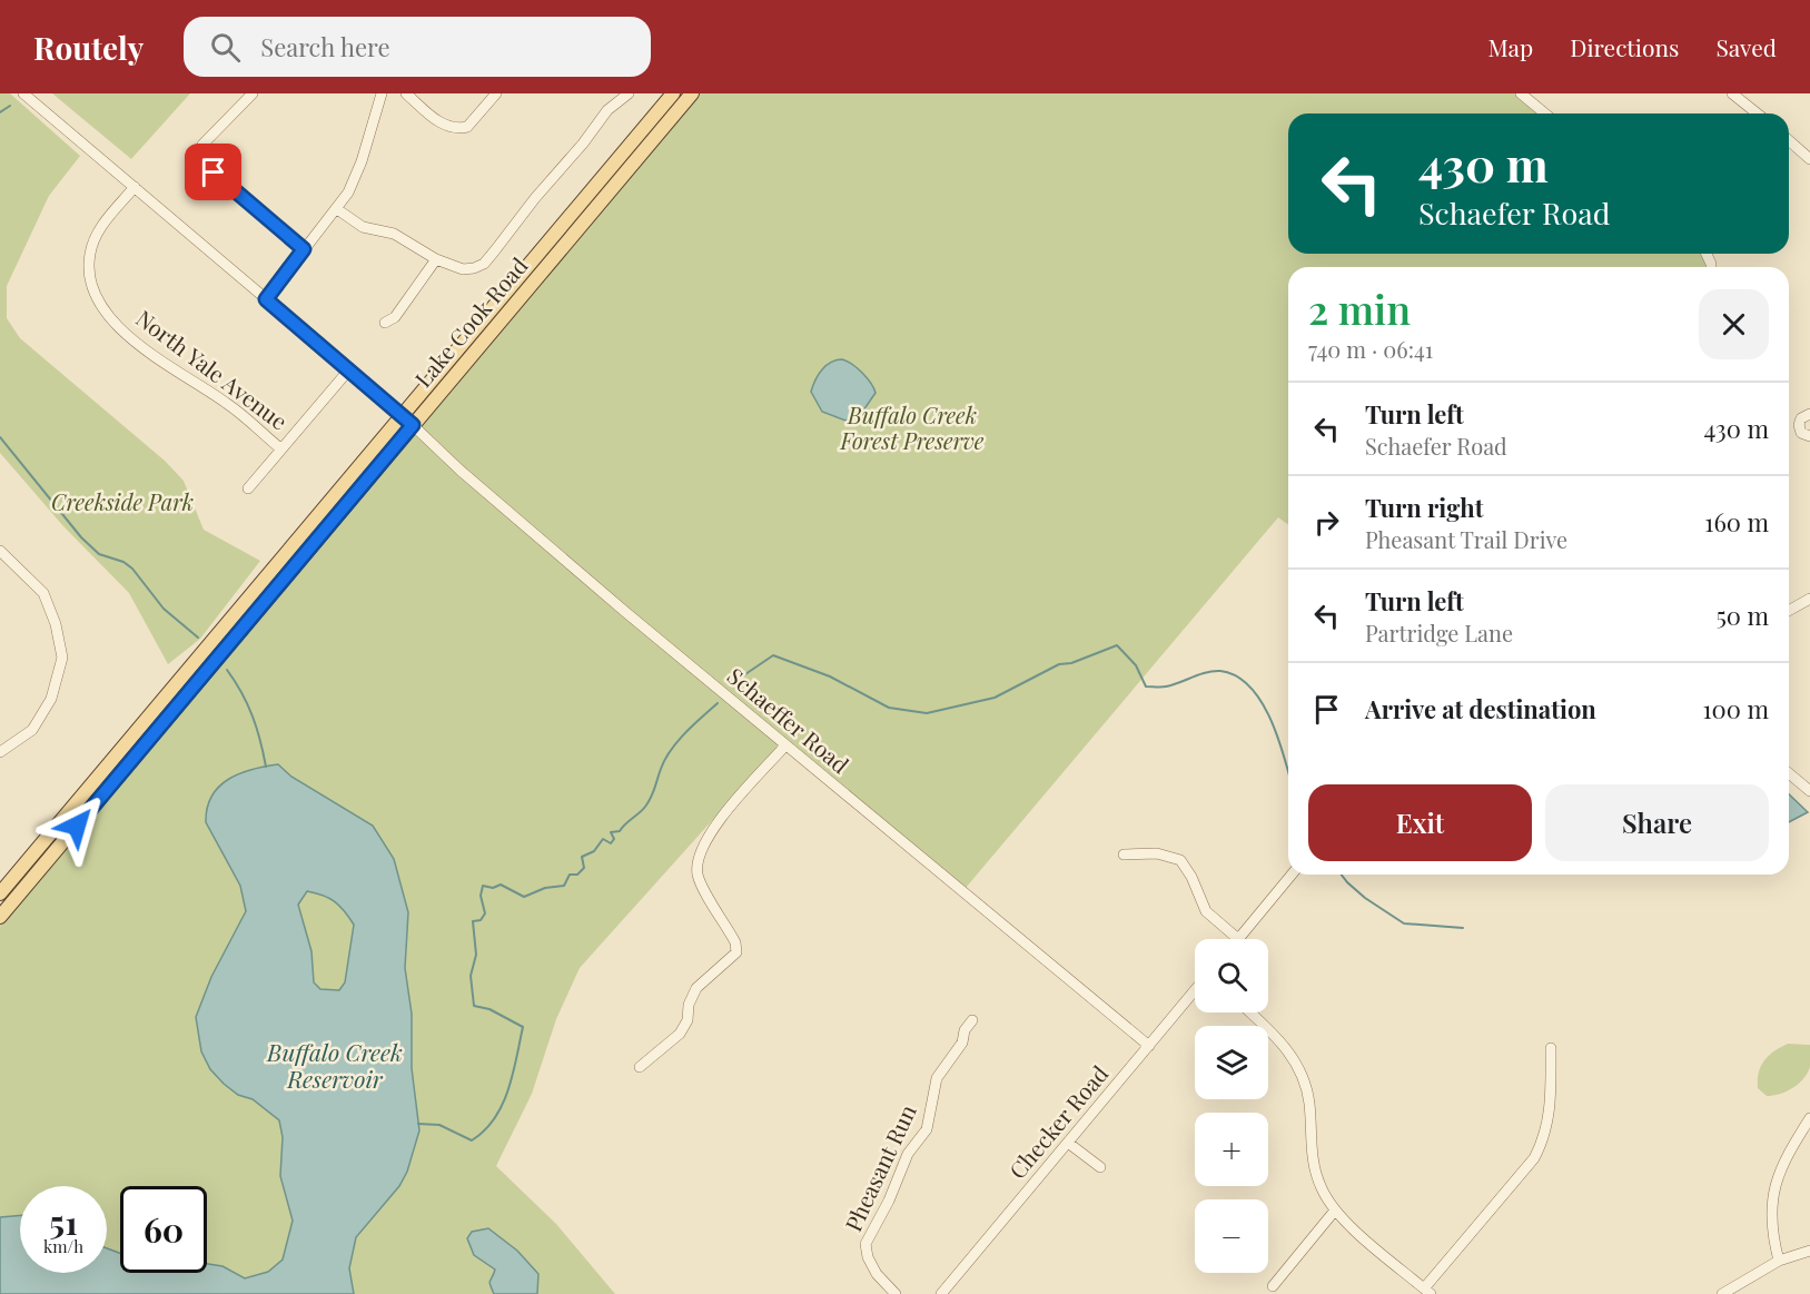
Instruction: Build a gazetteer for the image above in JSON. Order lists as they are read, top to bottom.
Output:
{
  "streets": {
    "main road": ["Lake Cook Road"],
    "street": [
      "North Yale Avenue",
      "Schaeffer Road",
      "Checker Road",
      "Pheasant Run"
    ]
  },
  "crossings": [
    ["Lake Cook Road", "Schaeffer Road"],
    ["North Yale Avenue", "Schaeffer Road"],
    ["Schaeffer Road", "Checker Road"]
  ],
  "water": ["Buffalo Creek Reservoir"],
  "parks": ["Buffalo Creek Forest Preserve", "Creekside Park"],
  "page": {
    "header": "Routely",
    "search": "Search here",
    "nav": ["Map", "Directions", "Saved"],
    "turn": ["430 m", "Schaefer Road"],
    "heading": ["2 min", "740 m · 06:41"],
    "list": [
      {
        "name": "Turn left",
        "note": "Schaefer Road",
        "value": "430 m"
      },
      {
        "name": "Turn right",
        "note": "Pheasant Trail Drive",
        "value": "160 m"
      },
      {
        "name": "Turn left",
        "note": "Partridge Lane",
        "value": "50 m"
      },
      {
        "name": "Arrive at destination",
        "value": "100 m"
      }
    ],
    "buttons": ["Exit", "Share"],
    "map_buttons": ["+", "−"],
    "speed": "51 km/h",
    "limit": "60"
  }
}
